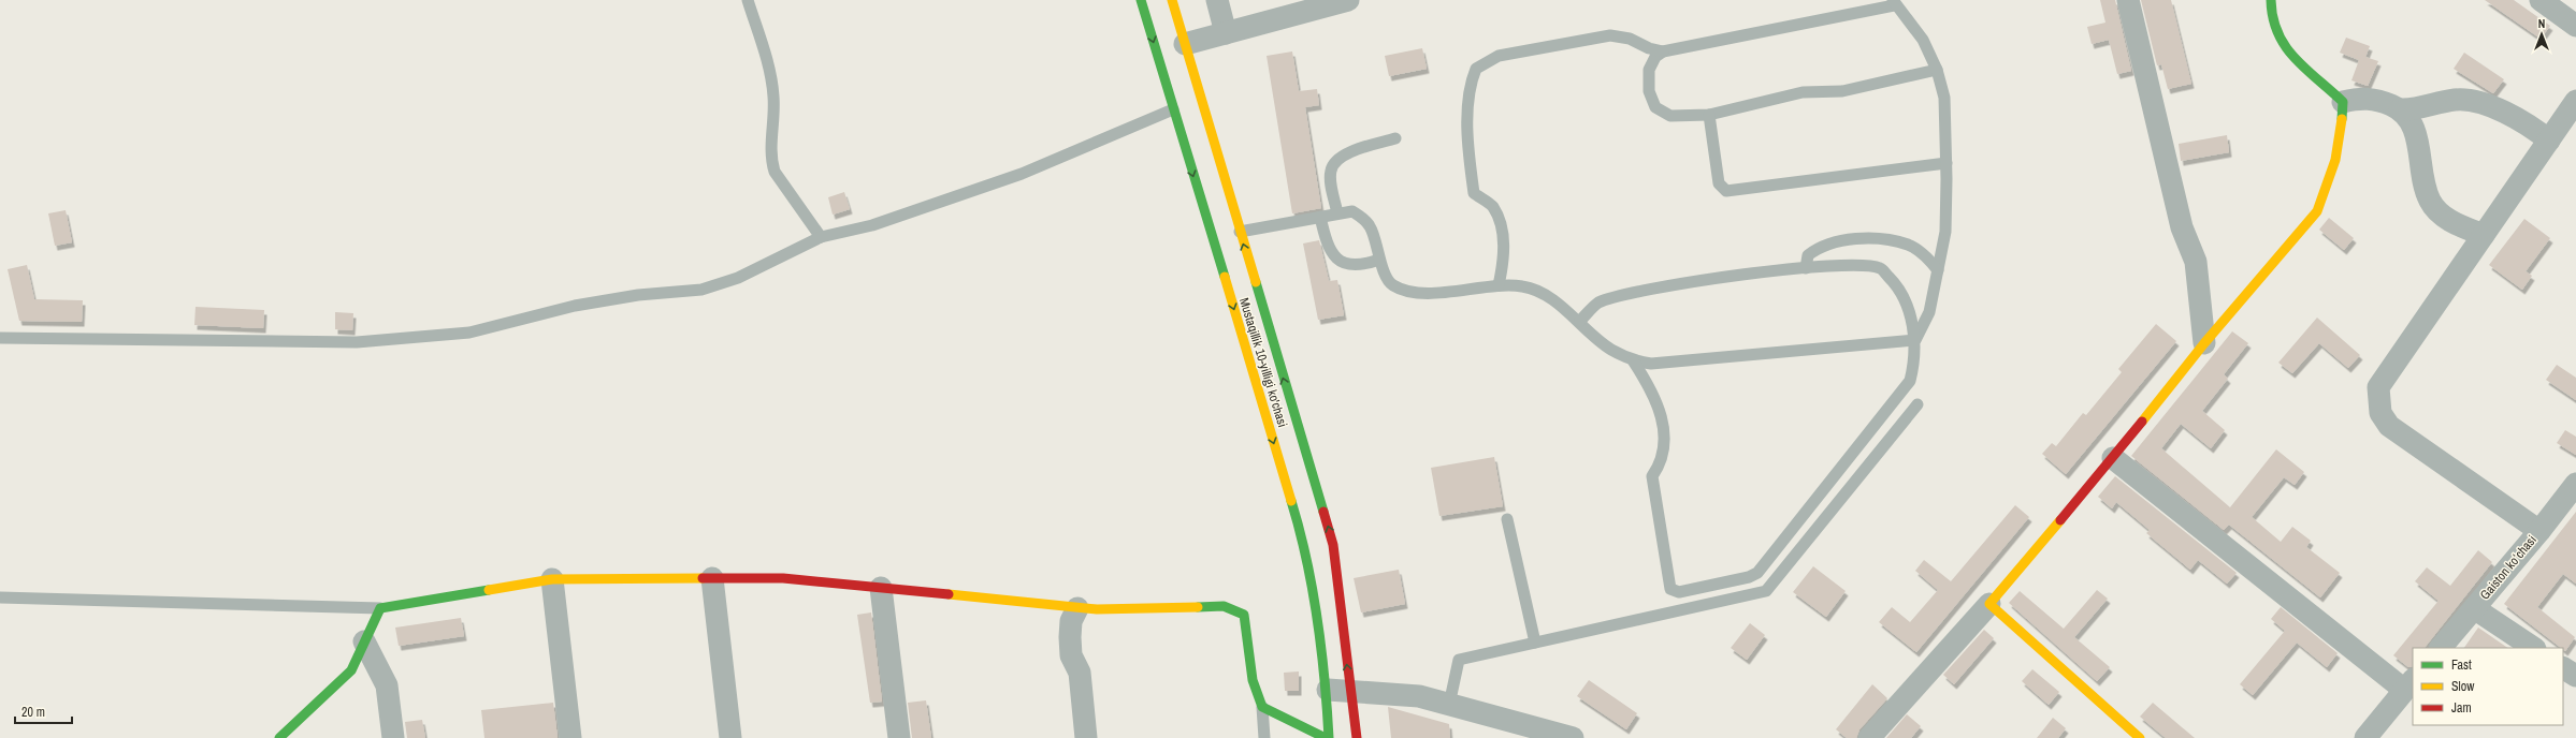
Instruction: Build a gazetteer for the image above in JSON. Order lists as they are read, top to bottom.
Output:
{
  "streets": {
    "street": ["Mustaqillik 10-yilligi ko'chasi", "Gaiston koʻchasi"]
  },
  "legend": ["Fast", "Slow", "Jam"],
  "scale_bar": "20 m",
  "north": "top"
}
